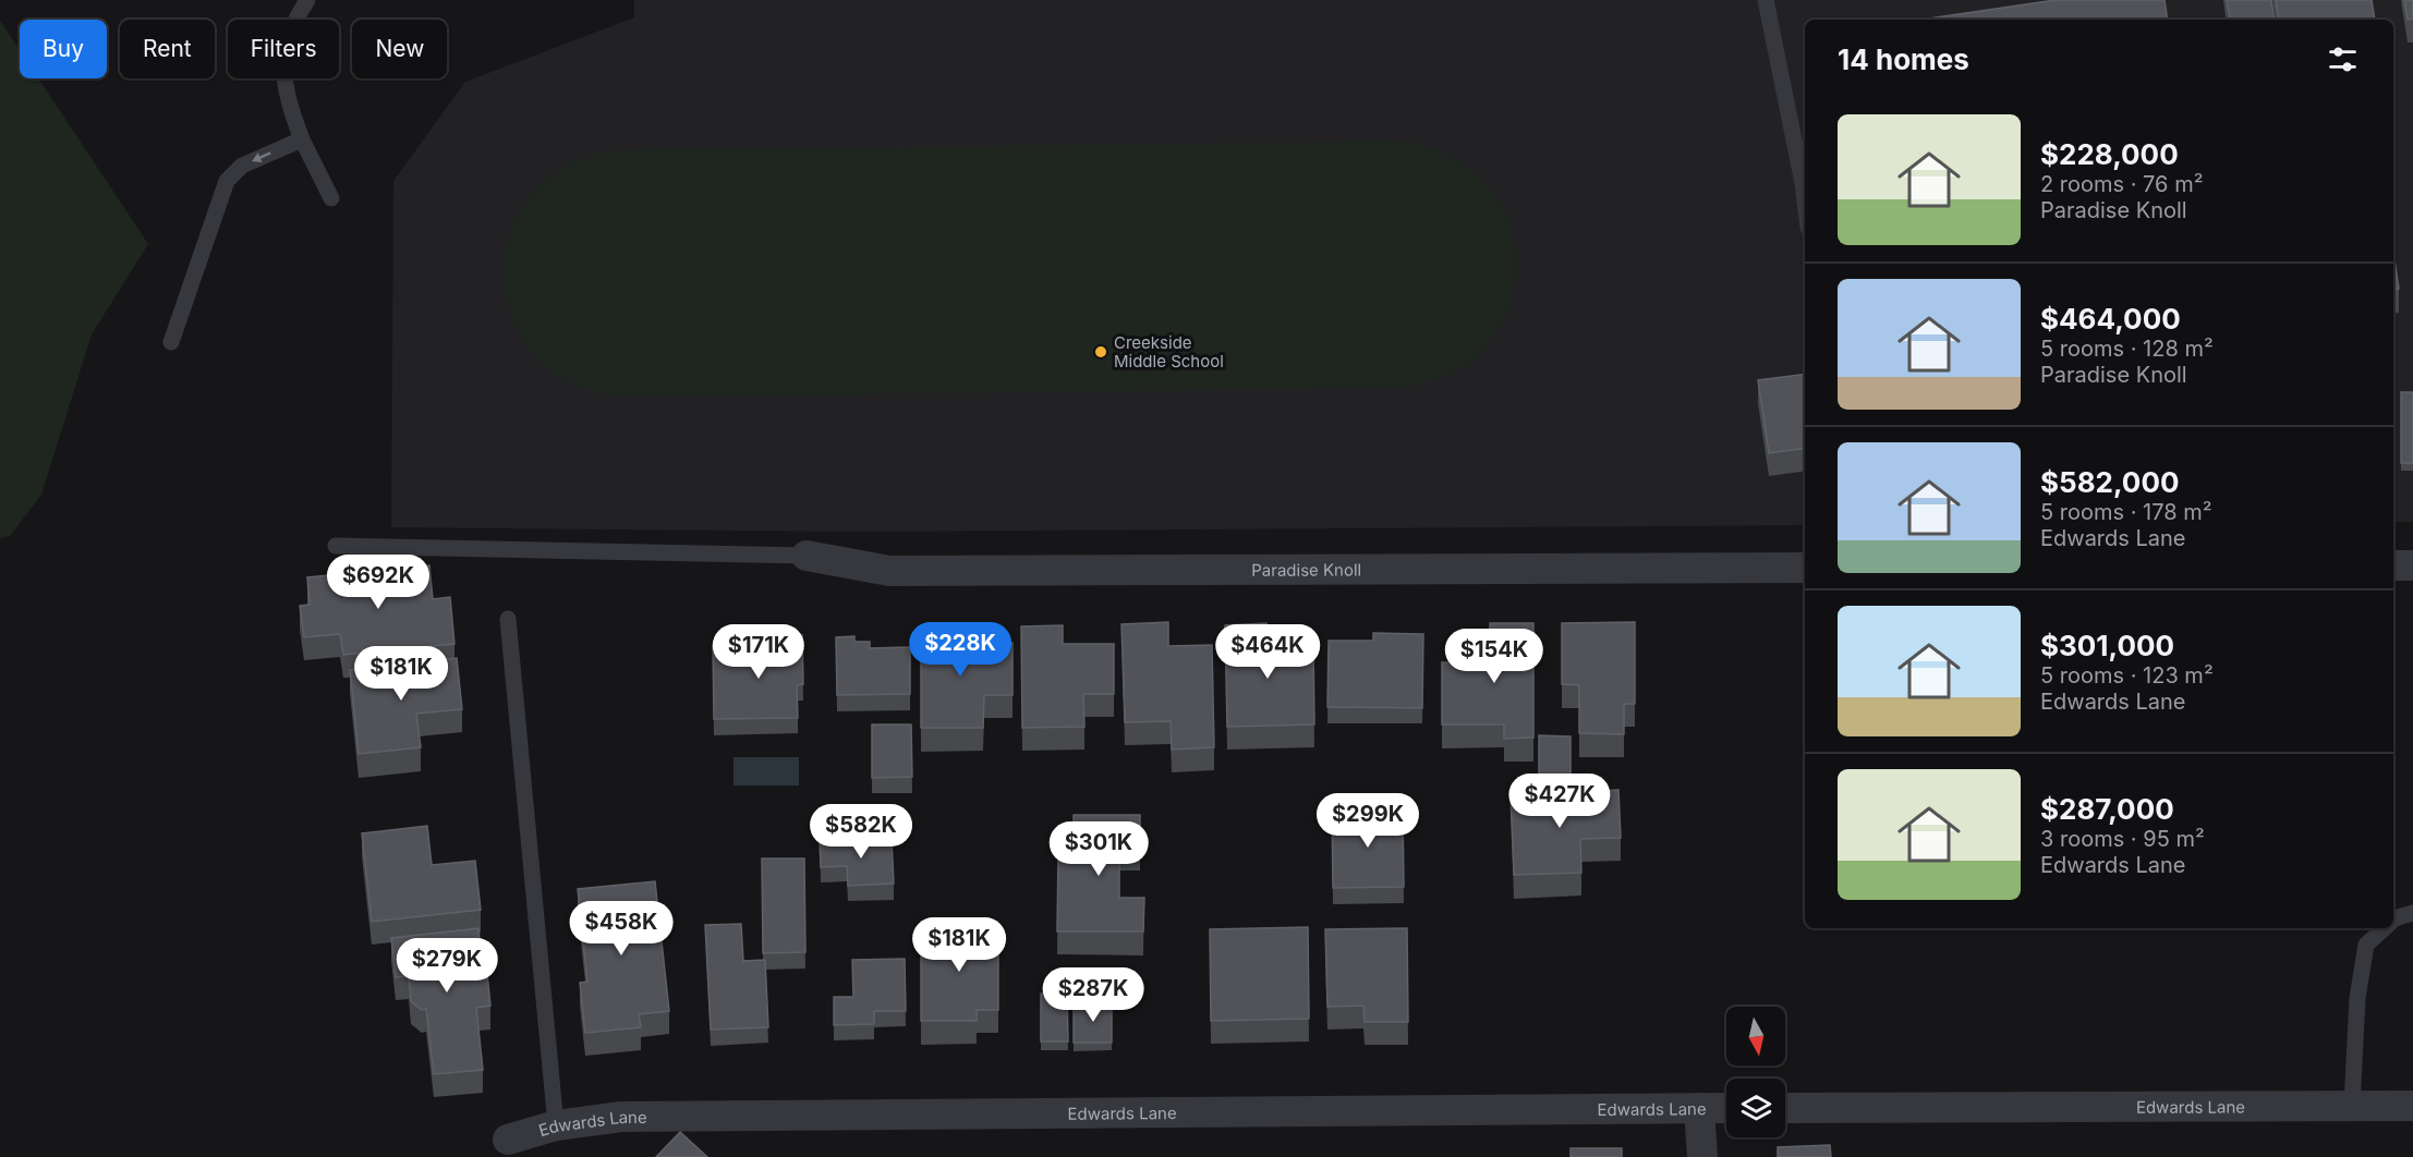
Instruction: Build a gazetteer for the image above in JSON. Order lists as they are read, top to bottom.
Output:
{
  "streets": {
    "street": ["Paradise Knoll", "Edwards Lane"]
  },
  "places": ["Creekside Middle School"],
  "north": "bottom",
  "page": {
    "chip": [
      "Buy",
      "Rent",
      "Filters",
      "New"
    ],
    "heading": "14 homes",
    "list": [
      {
        "name": "$228,000",
        "note": "2 rooms · 76 m² · Paradise Knoll"
      },
      {
        "name": "$464,000",
        "note": "5 rooms · 128 m² · Paradise Knoll"
      },
      {
        "name": "$582,000",
        "note": "5 rooms · 178 m² · Edwards Lane"
      },
      {
        "name": "$301,000",
        "note": "5 rooms · 123 m² · Edwards Lane"
      },
      {
        "name": "$287,000",
        "note": "3 rooms · 95 m² · Edwards Lane"
      }
    ],
    "price": [
      "$692K",
      "$228K",
      "$171K",
      "$464K",
      "$154K",
      "$181K",
      "$427K",
      "$299K",
      "$582K",
      "$301K",
      "$458K",
      "$181K",
      "$279K",
      "$287K"
    ]
  }
}
